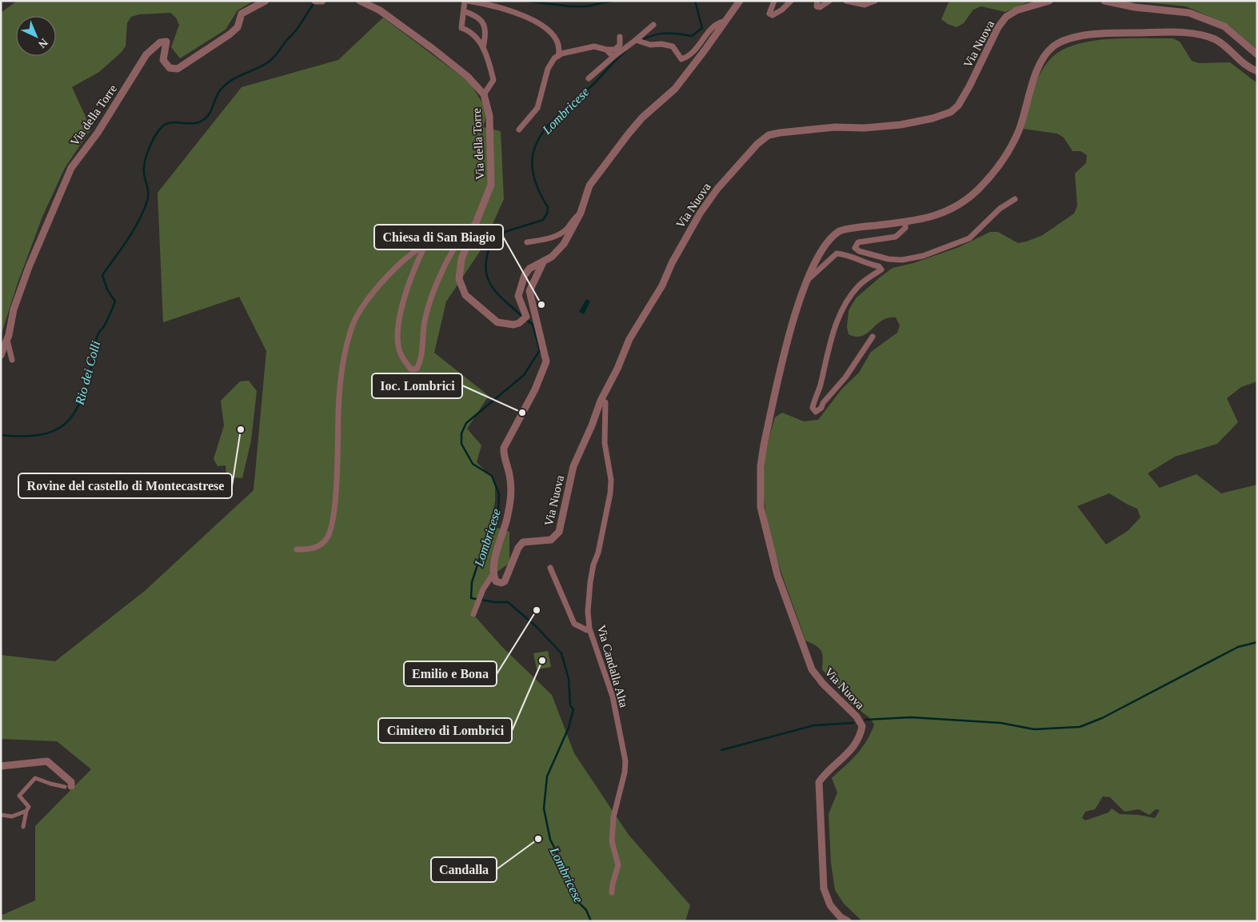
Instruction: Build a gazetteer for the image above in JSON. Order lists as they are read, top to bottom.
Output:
{
  "streets": {
    "street": ["Via Nuova", "Via della Torre", "Via Candalla Alta"]
  },
  "crossings": [
    ["Via Nuova", "Via Candalla Alta"]
  ],
  "water": ["Lombricese", "Rio dei Colli"],
  "places": [
    "Chiesa di San Biagio",
    "Ioc. Lombrici",
    "Rovine del castello di Montecastrese",
    "Emilio e Bona",
    "Cimitero di Lombrici",
    "Candalla"
  ],
  "north": "bottom right"
}
